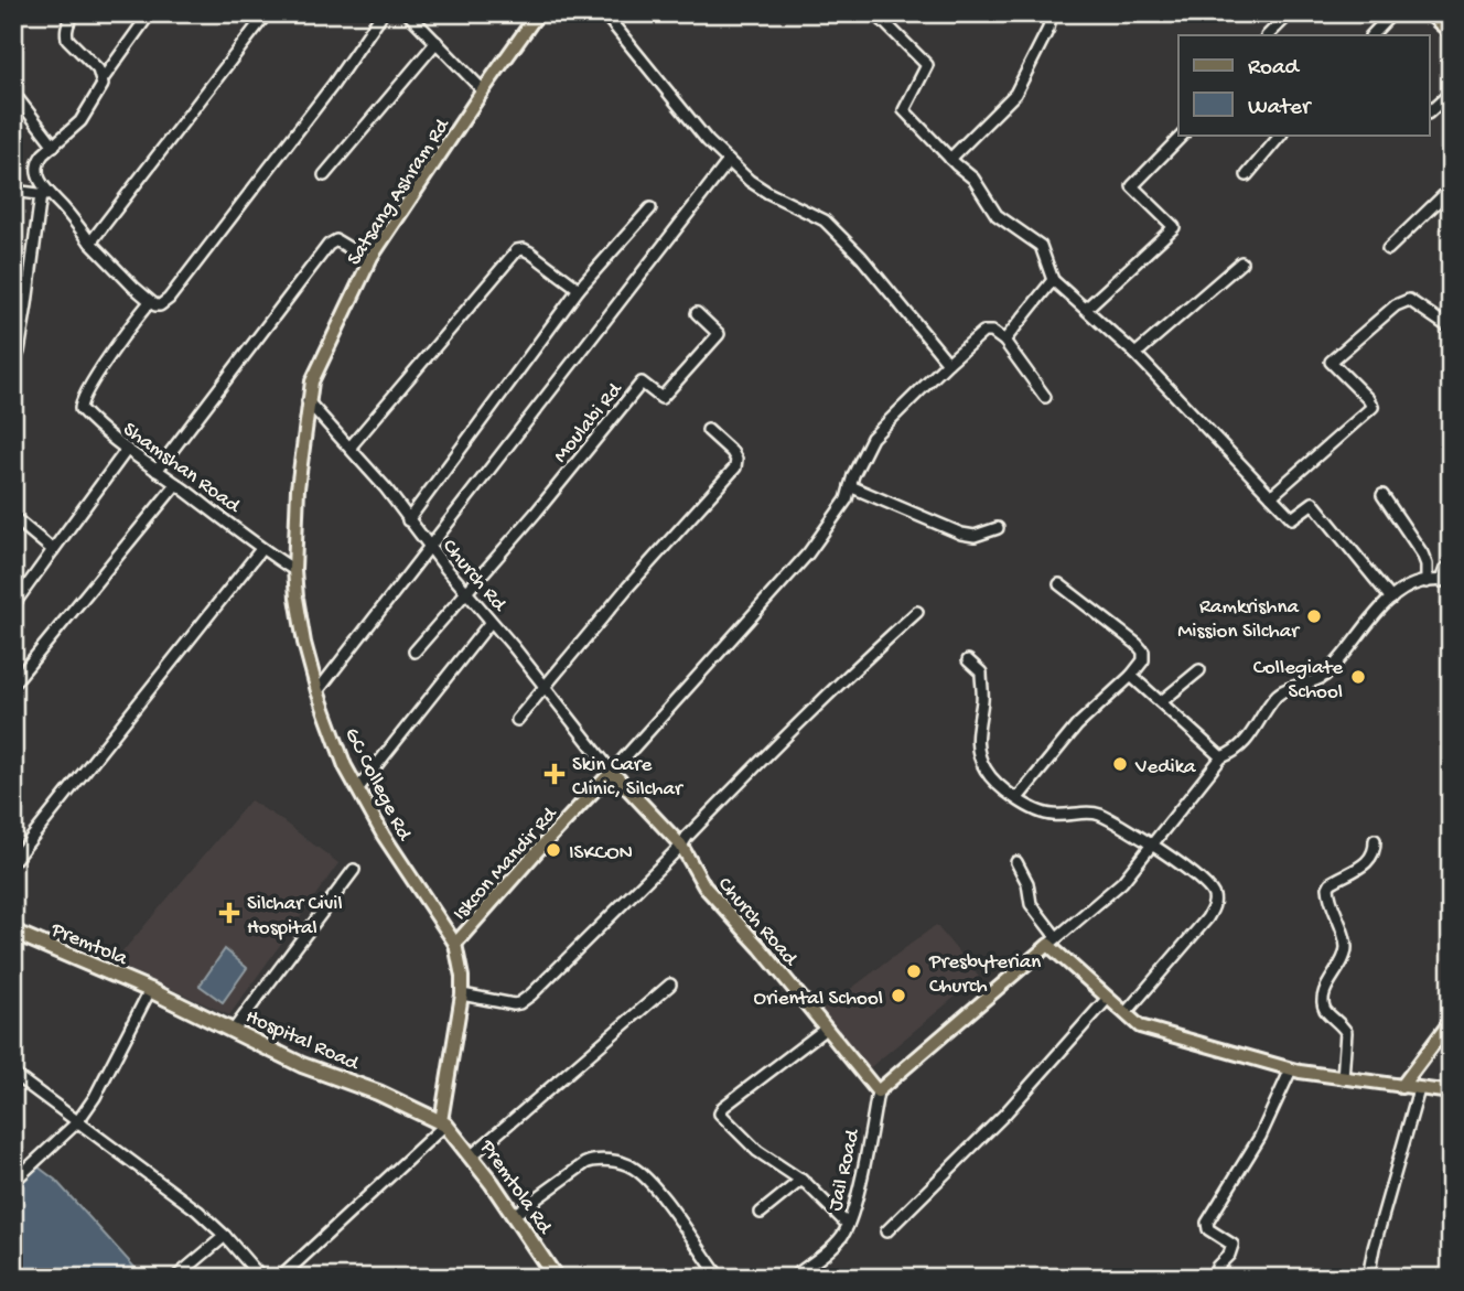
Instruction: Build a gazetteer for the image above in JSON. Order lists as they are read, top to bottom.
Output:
{
  "streets": {
    "highway": ["Premtola", "Hospital Road", "Premtola Rd"],
    "main road": [
      "Satsang Ashram Rd",
      "GC College Rd",
      "Iskcon Mandir Rd",
      "Church Road"
    ],
    "street": [
      "Moulabi Rd",
      "Shamshan Road",
      "Church Rd",
      "Jail Road"
    ]
  },
  "crossings": [
    ["Satsang Ashram Rd", "Church Rd"],
    ["Satsang Ashram Rd", "GC College Rd"],
    ["Moulabi Rd", "Church Rd"],
    ["Shamshan Road", "GC College Rd"],
    ["Church Rd", "GC College Rd"],
    ["Church Rd", "Iskcon Mandir Rd"],
    ["Church Rd", "Church Road"],
    ["GC College Rd", "Iskcon Mandir Rd"],
    ["GC College Rd", "Hospital Road"],
    ["GC College Rd", "Premtola Rd"],
    ["Iskcon Mandir Rd", "Church Road"],
    ["Church Road", "Jail Road"],
    ["Premtola", "Hospital Road"],
    ["Hospital Road", "Premtola Rd"]
  ],
  "places": {
    "other": [
      "Ramkrishna Mission Silchar",
      "Collegiate School",
      "Vedika",
      "ISKCON",
      "Presbyterian Church",
      "Oriental School"
    ],
    "health": ["Skin Care Clinic, Silchar", "Silchar Civil Hospital"]
  },
  "legend": ["Road", "Water"]
}
